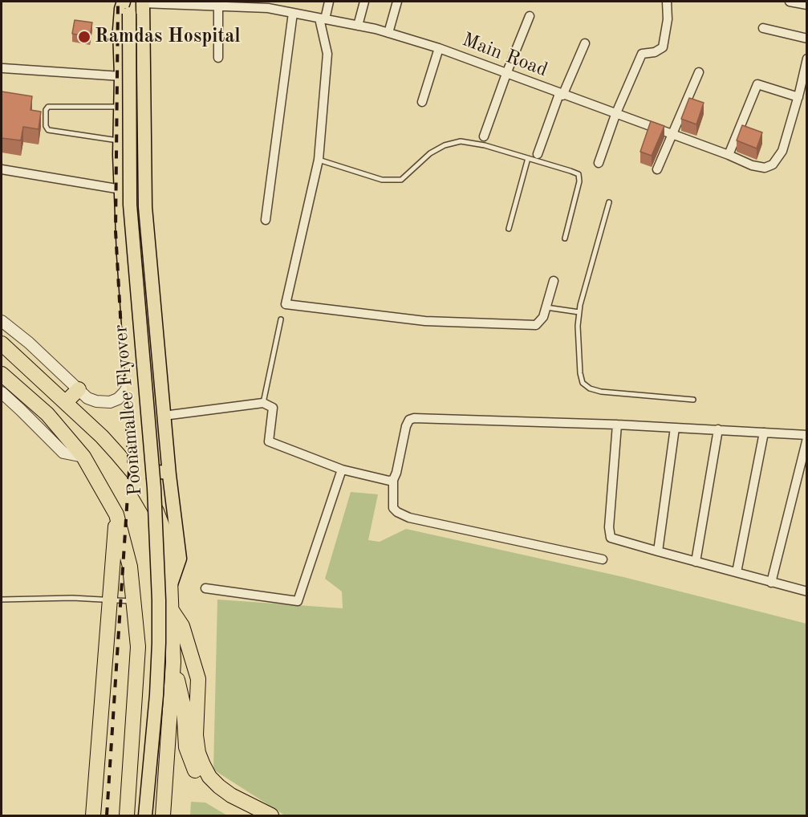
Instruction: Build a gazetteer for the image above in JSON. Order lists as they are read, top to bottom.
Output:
{
  "streets": {
    "main road": ["Poonamallee Flyover"],
    "street": ["Main Road"]
  },
  "places": ["Ramdas Hospital"]
}
